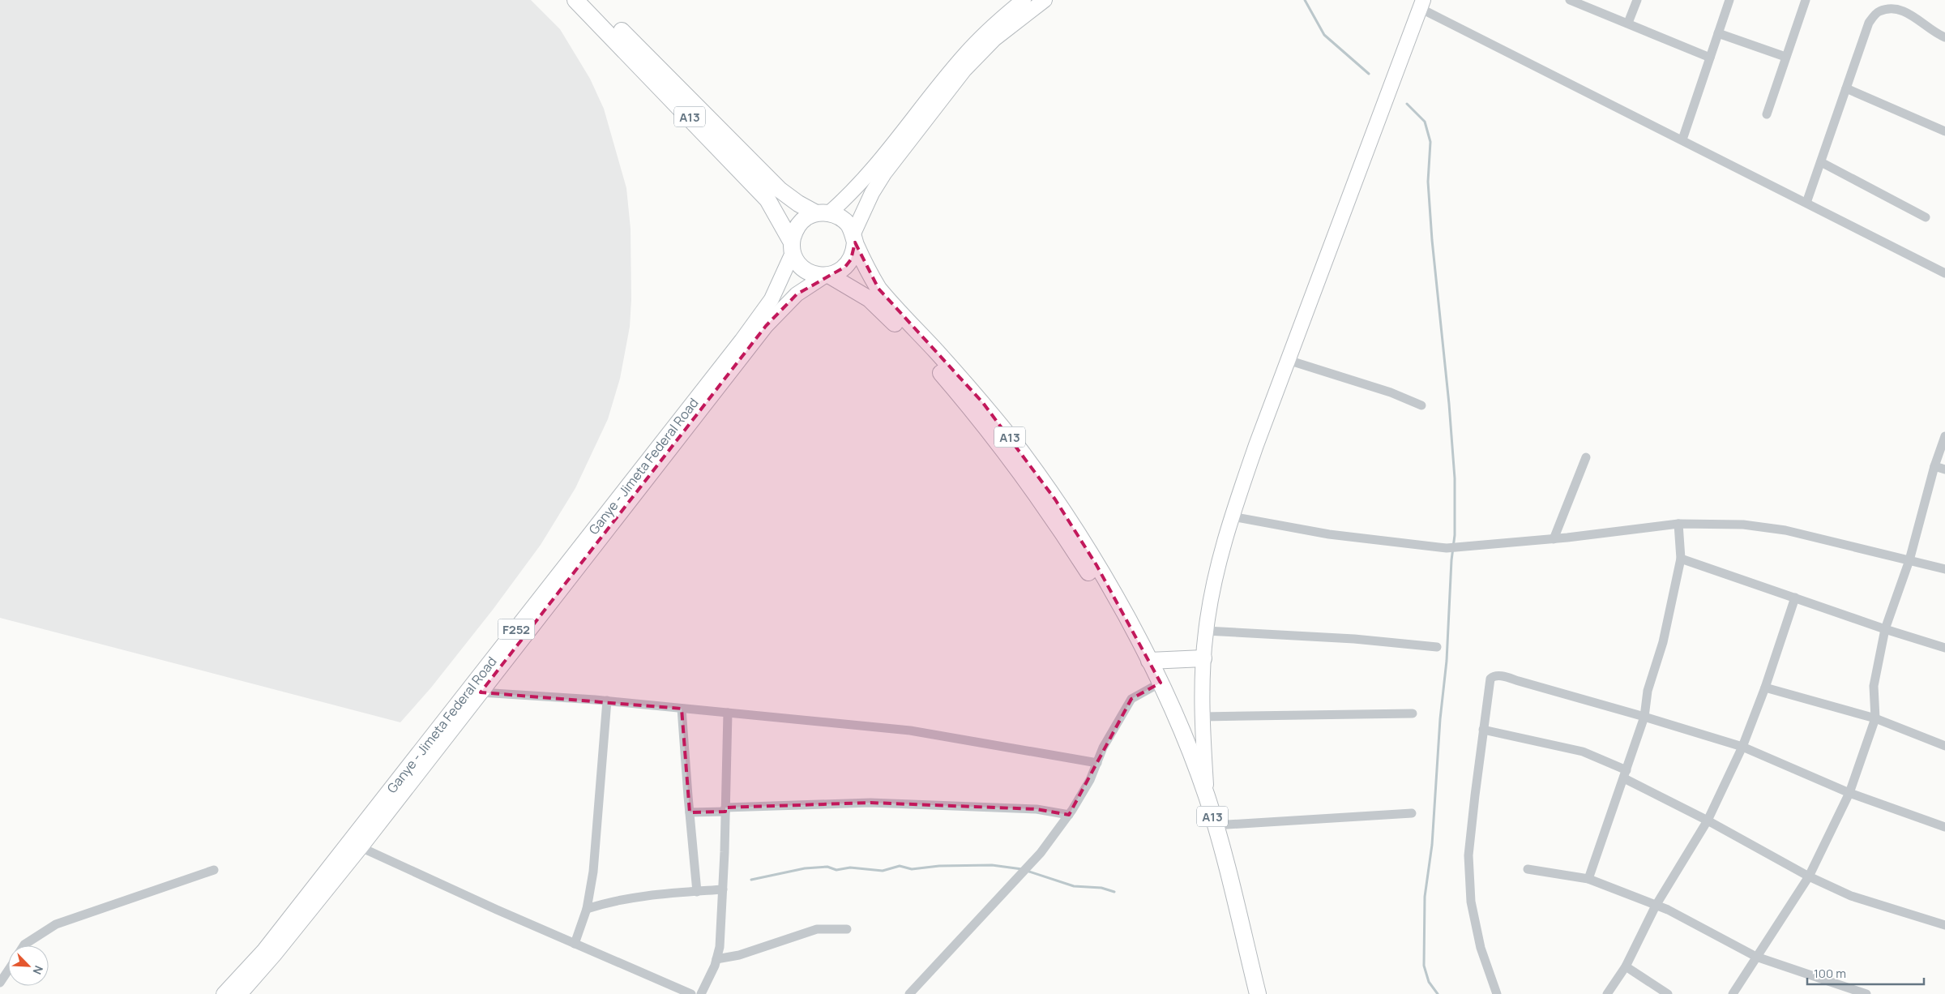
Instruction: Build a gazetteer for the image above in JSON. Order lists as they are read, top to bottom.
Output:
{
  "streets": {
    "highway": ["A13"],
    "main road": ["Ganye - Jimeta Federal Road", "F252"]
  },
  "crossings": [
    ["A13", "Ganye - Jimeta Federal Road"]
  ],
  "scale_bar": "100 m",
  "north": "bottom right"
}
